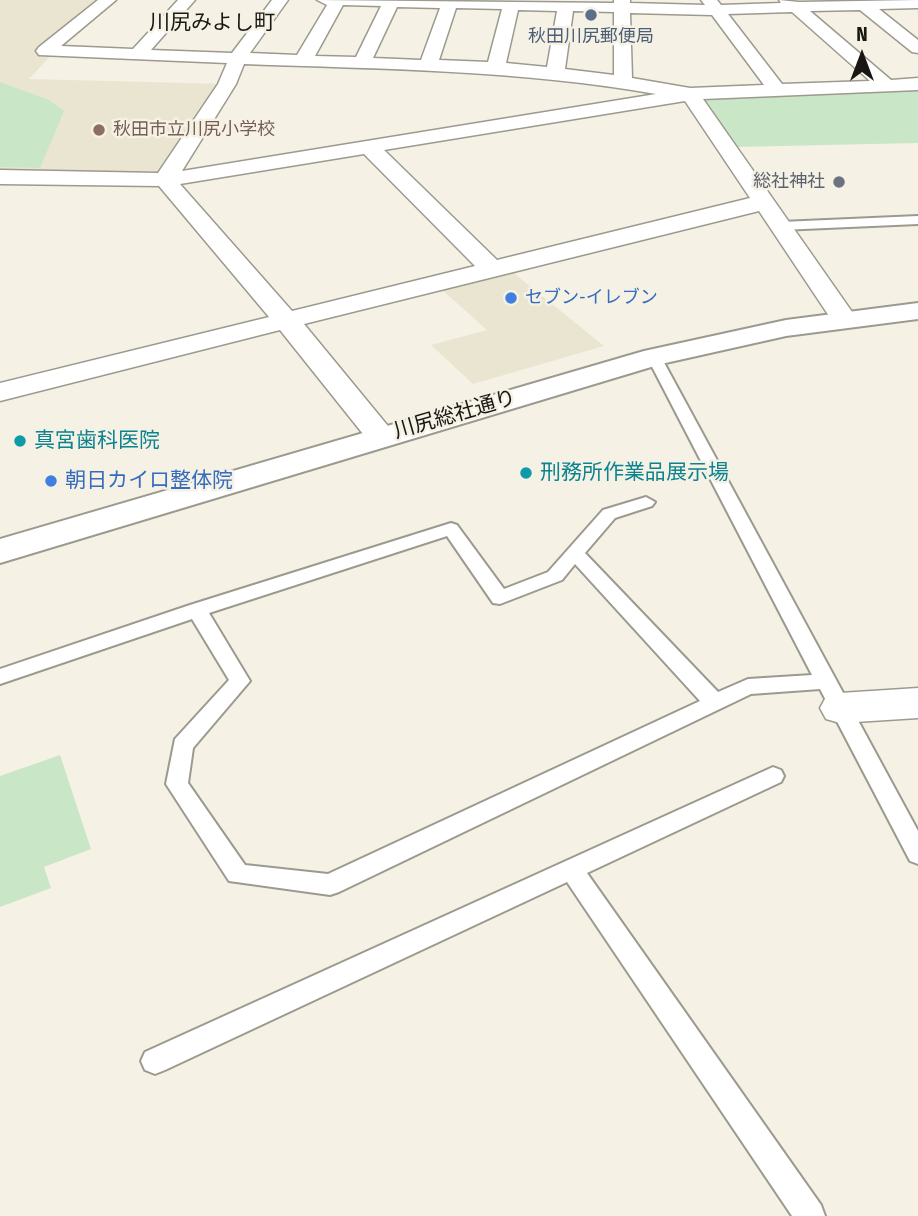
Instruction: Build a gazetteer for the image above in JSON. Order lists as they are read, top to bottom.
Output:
{
  "streets": {
    "street": ["川尻総社通り"]
  },
  "districts": ["川尻みよし町"],
  "places": [
    "秋田川尻郵便局",
    "秋田市立川尻小学校",
    "総社神社",
    "セブン-イレブン",
    "真宮歯科医院",
    "刑務所作業品展示場",
    "朝日カイロ整体院"
  ],
  "north": "top"
}
